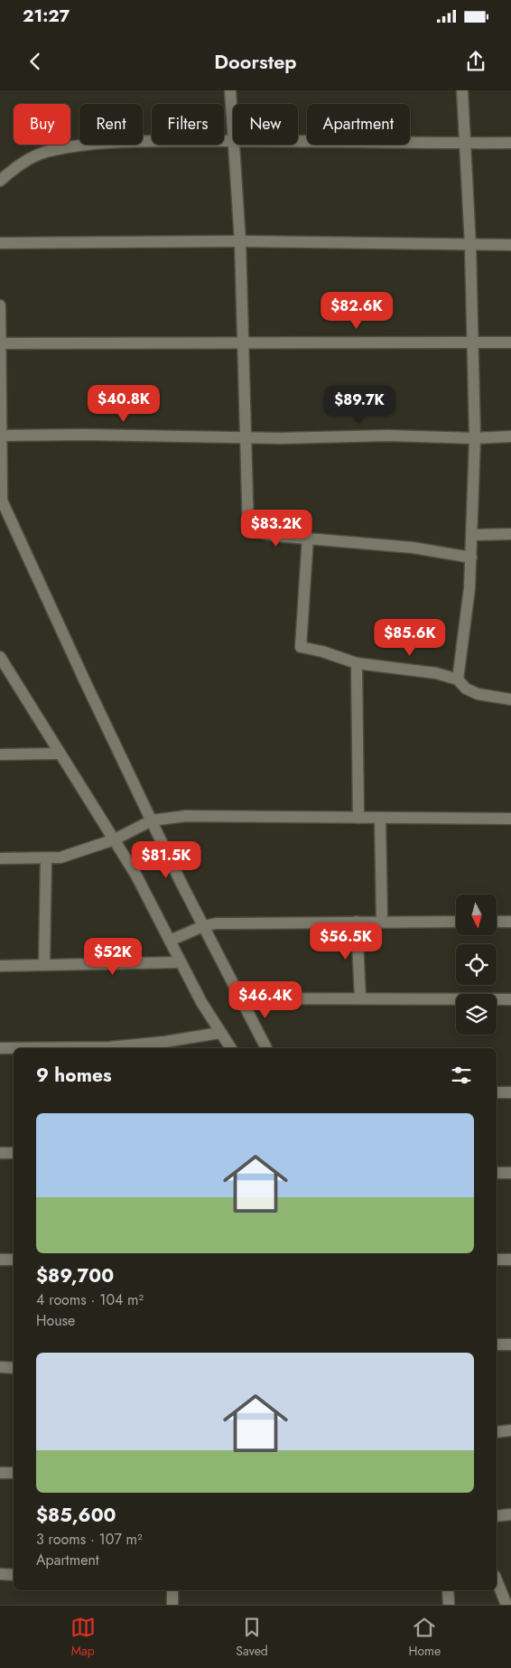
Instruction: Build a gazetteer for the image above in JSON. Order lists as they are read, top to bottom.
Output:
{
  "north": "bottom",
  "page": {
    "status": "21:27",
    "header": "Doorstep",
    "chip": [
      "Buy",
      "Rent",
      "Filters",
      "New",
      "Apartment"
    ],
    "price": [
      "$82.6K",
      "$40.8K",
      "$89.7K",
      "$83.2K",
      "$85.6K",
      "$81.5K",
      "$56.5K",
      "$52K",
      "$46.4K"
    ],
    "heading": "9 homes",
    "list": [
      {
        "name": "$89,700",
        "note": "4 rooms · 104 m² · House"
      },
      {
        "name": "$85,600",
        "note": "3 rooms · 107 m² · Apartment"
      }
    ],
    "tabs": ["Map", "Saved", "Home"]
  }
}
